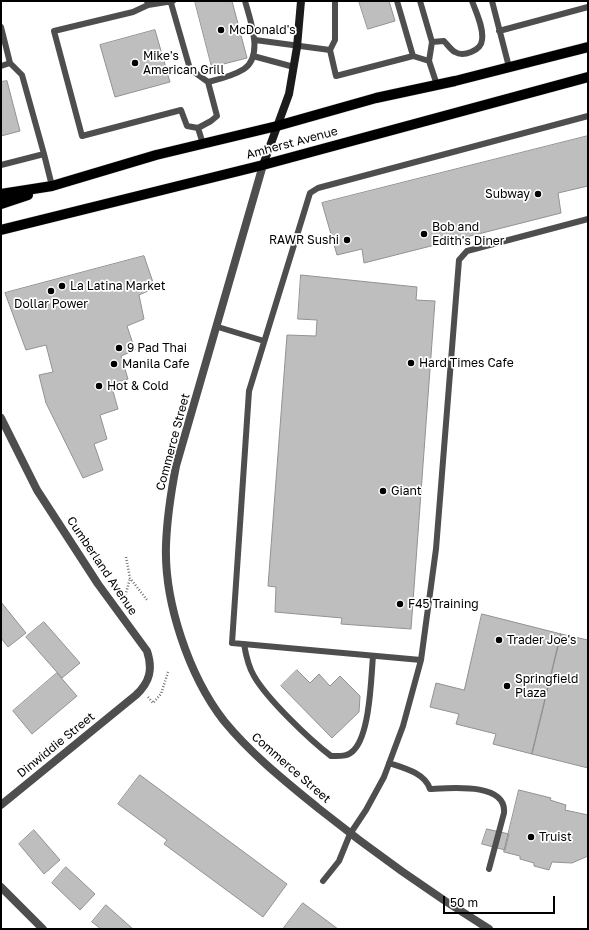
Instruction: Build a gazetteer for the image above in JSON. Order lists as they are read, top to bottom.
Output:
{
  "streets": {
    "main road": ["Amherst Avenue", "Commerce Street"],
    "street": ["Cumberland Avenue", "Dinwiddie Street"]
  },
  "crossings": [
    ["Amherst Avenue", "Commerce Street"],
    ["Cumberland Avenue", "Dinwiddie Street"]
  ],
  "places": [
    "McDonald's",
    "Mike's American Grill",
    "Subway",
    "Bob and Edith's Diner",
    "RAWR Sushi",
    "La Latina Market",
    "Dollar Power",
    "9 Pad Thai",
    "Hard Times Cafe",
    "Manila Cafe",
    "Hot & Cold",
    "Giant",
    "F45 Training",
    "Trader Joe's",
    "Springfield Plaza",
    "Truist"
  ],
  "scale_bar": "50 m"
}
